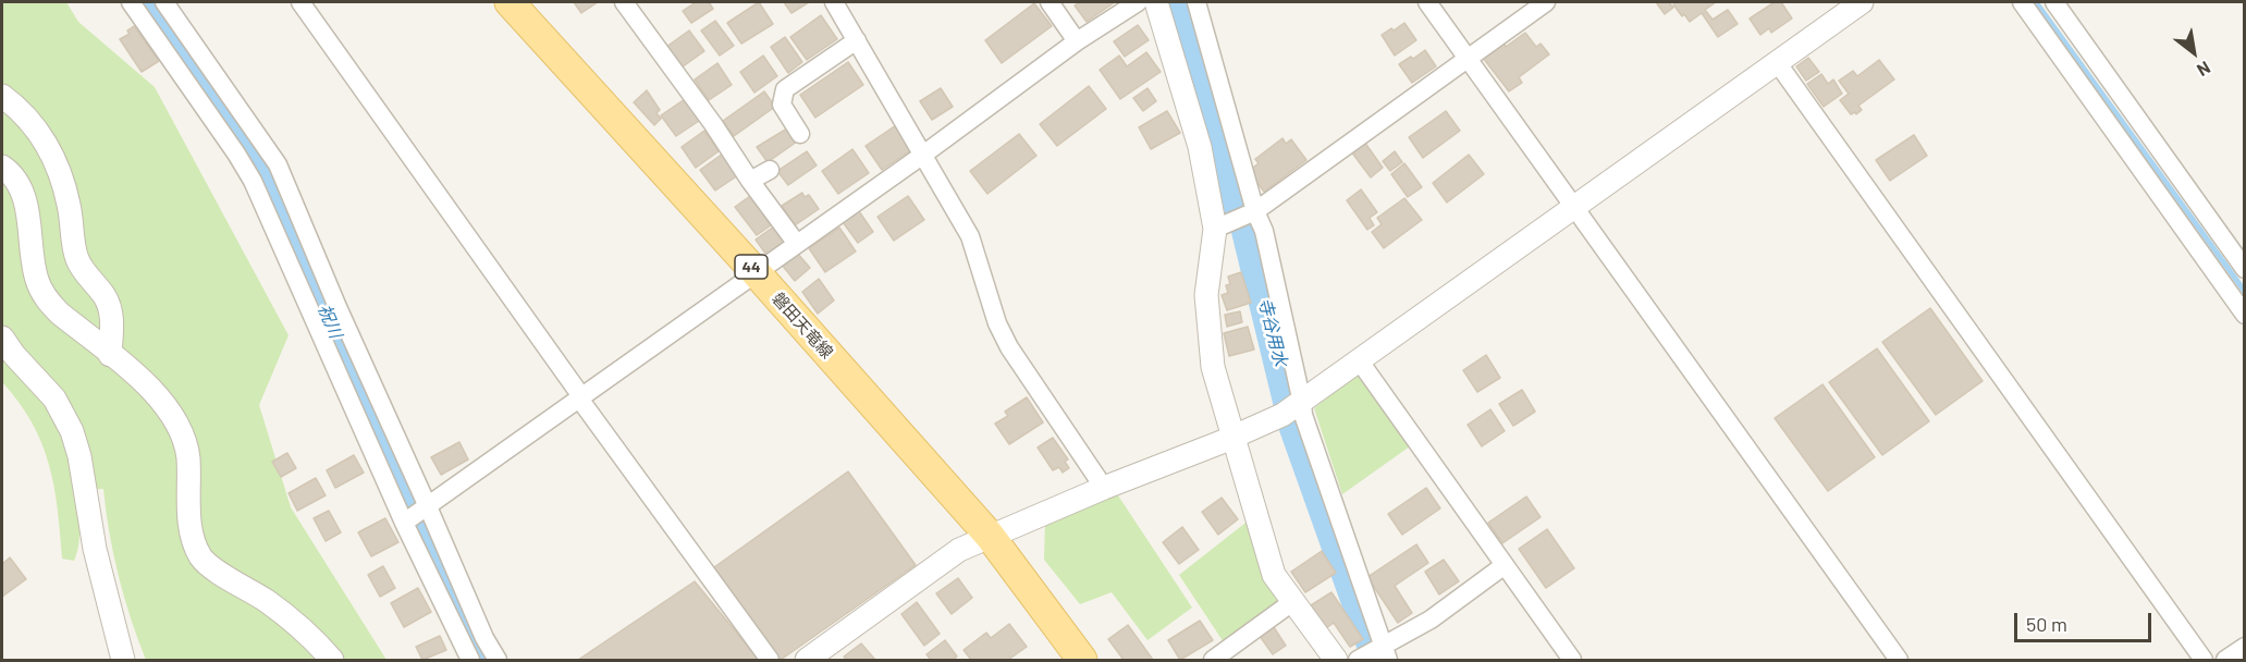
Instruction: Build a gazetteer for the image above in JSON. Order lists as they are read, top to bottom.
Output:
{
  "streets": {
    "main road": ["44", "磐田天竜線"]
  },
  "water": ["祝川", "寺谷用水"],
  "scale_bar": "50 m",
  "north": "bottom right"
}
